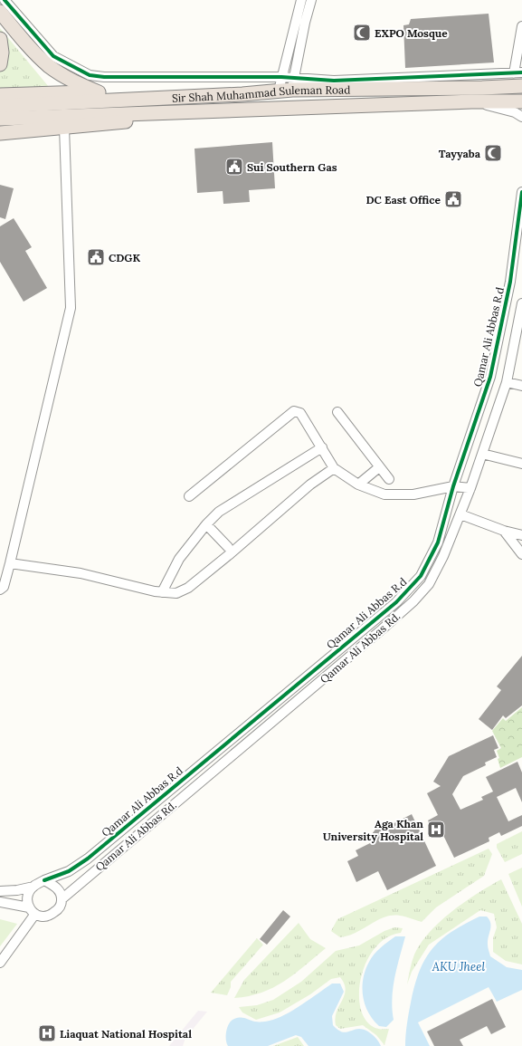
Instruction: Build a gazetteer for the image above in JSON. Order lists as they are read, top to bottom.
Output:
{
  "streets": {
    "highway": ["Sir Shah Muhammad Suleman Road"],
    "street": ["Qamar Ali Abbas R.d", "Qamar Ali Abbas Rd."]
  },
  "crossings": [
    ["Qamar Ali Abbas R.d", "Qamar Ali Abbas Rd."]
  ],
  "water": ["AKU Jheel"],
  "places": {
    "mosque": ["EXPO Mosque", "Tayyaba"],
    "public building": ["Sui Southern Gas", "DC East Office", "CDGK"],
    "hospital": ["Aga Khan University Hospital", "Liaquat National Hospital"]
  }
}
